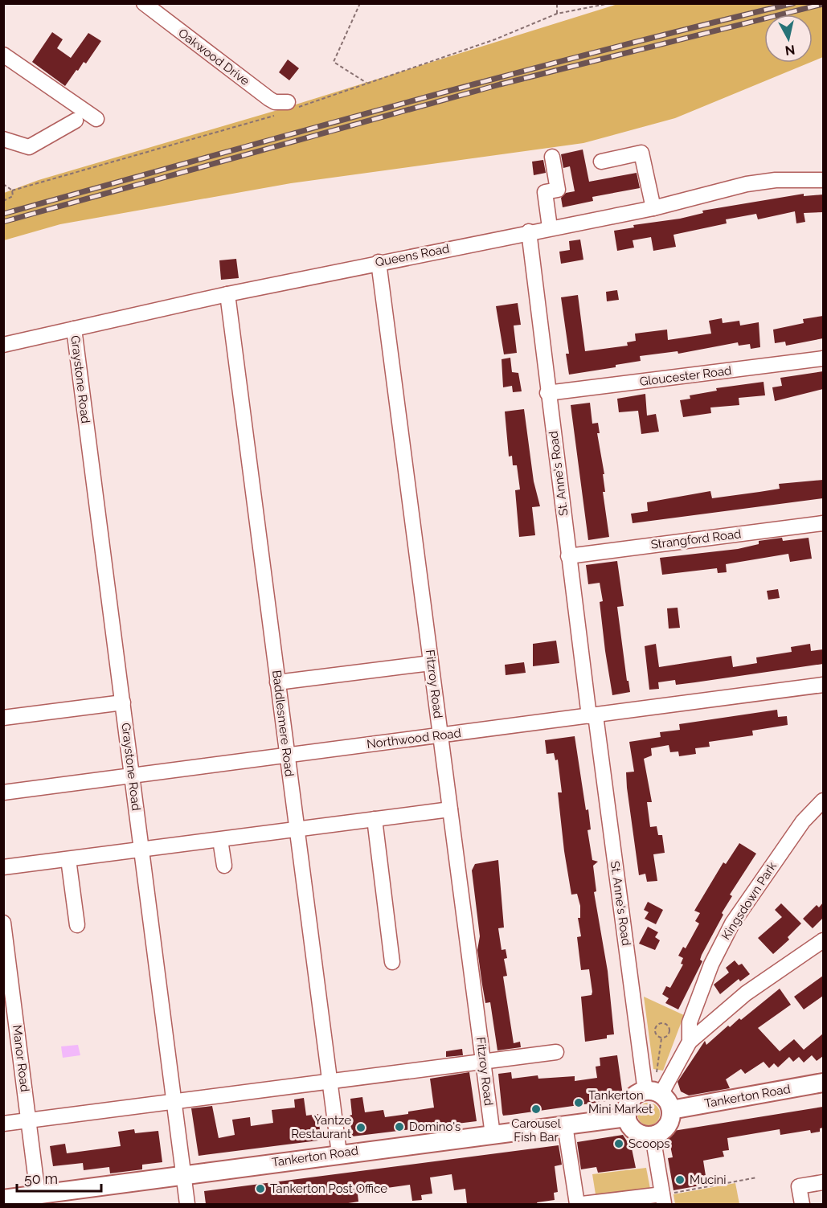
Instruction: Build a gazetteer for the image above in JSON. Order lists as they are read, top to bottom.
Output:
{
  "streets": {
    "main road": ["Tankerton Road"],
    "street": [
      "Oakwood Drive",
      "Queens Road",
      "Gloucester Road",
      "Graystone Road",
      "St. Anne's Road",
      "Strangford Road",
      "Fitzroy Road",
      "Baddlesmere Road",
      "Northwood Road",
      "Kingsdown Park",
      "Manor Road"
    ]
  },
  "crossings": [
    ["Queens Road", "Graystone Road"],
    ["Queens Road", "St. Anne's Road"],
    ["Queens Road", "Fitzroy Road"],
    ["Queens Road", "Baddlesmere Road"],
    ["Gloucester Road", "St. Anne's Road"],
    ["Graystone Road", "Northwood Road"],
    ["Graystone Road", "Tankerton Road"],
    ["St. Anne's Road", "Strangford Road"],
    ["St. Anne's Road", "Northwood Road"],
    ["St. Anne's Road", "Kingsdown Park"],
    ["St. Anne's Road", "Tankerton Road"],
    ["Fitzroy Road", "Northwood Road"],
    ["Fitzroy Road", "Tankerton Road"],
    ["Baddlesmere Road", "Northwood Road"],
    ["Baddlesmere Road", "Tankerton Road"],
    ["Kingsdown Park", "Tankerton Road"],
    ["Manor Road", "Tankerton Road"]
  ],
  "places": [
    "Tankerton Mini Market",
    "Carousel Fish Bar",
    "Domino's",
    "Yantze Restaurant",
    "Scoops",
    "Mucini",
    "Tankerton Post Office"
  ],
  "scale_bar": "50 m",
  "north": "bottom"
}
